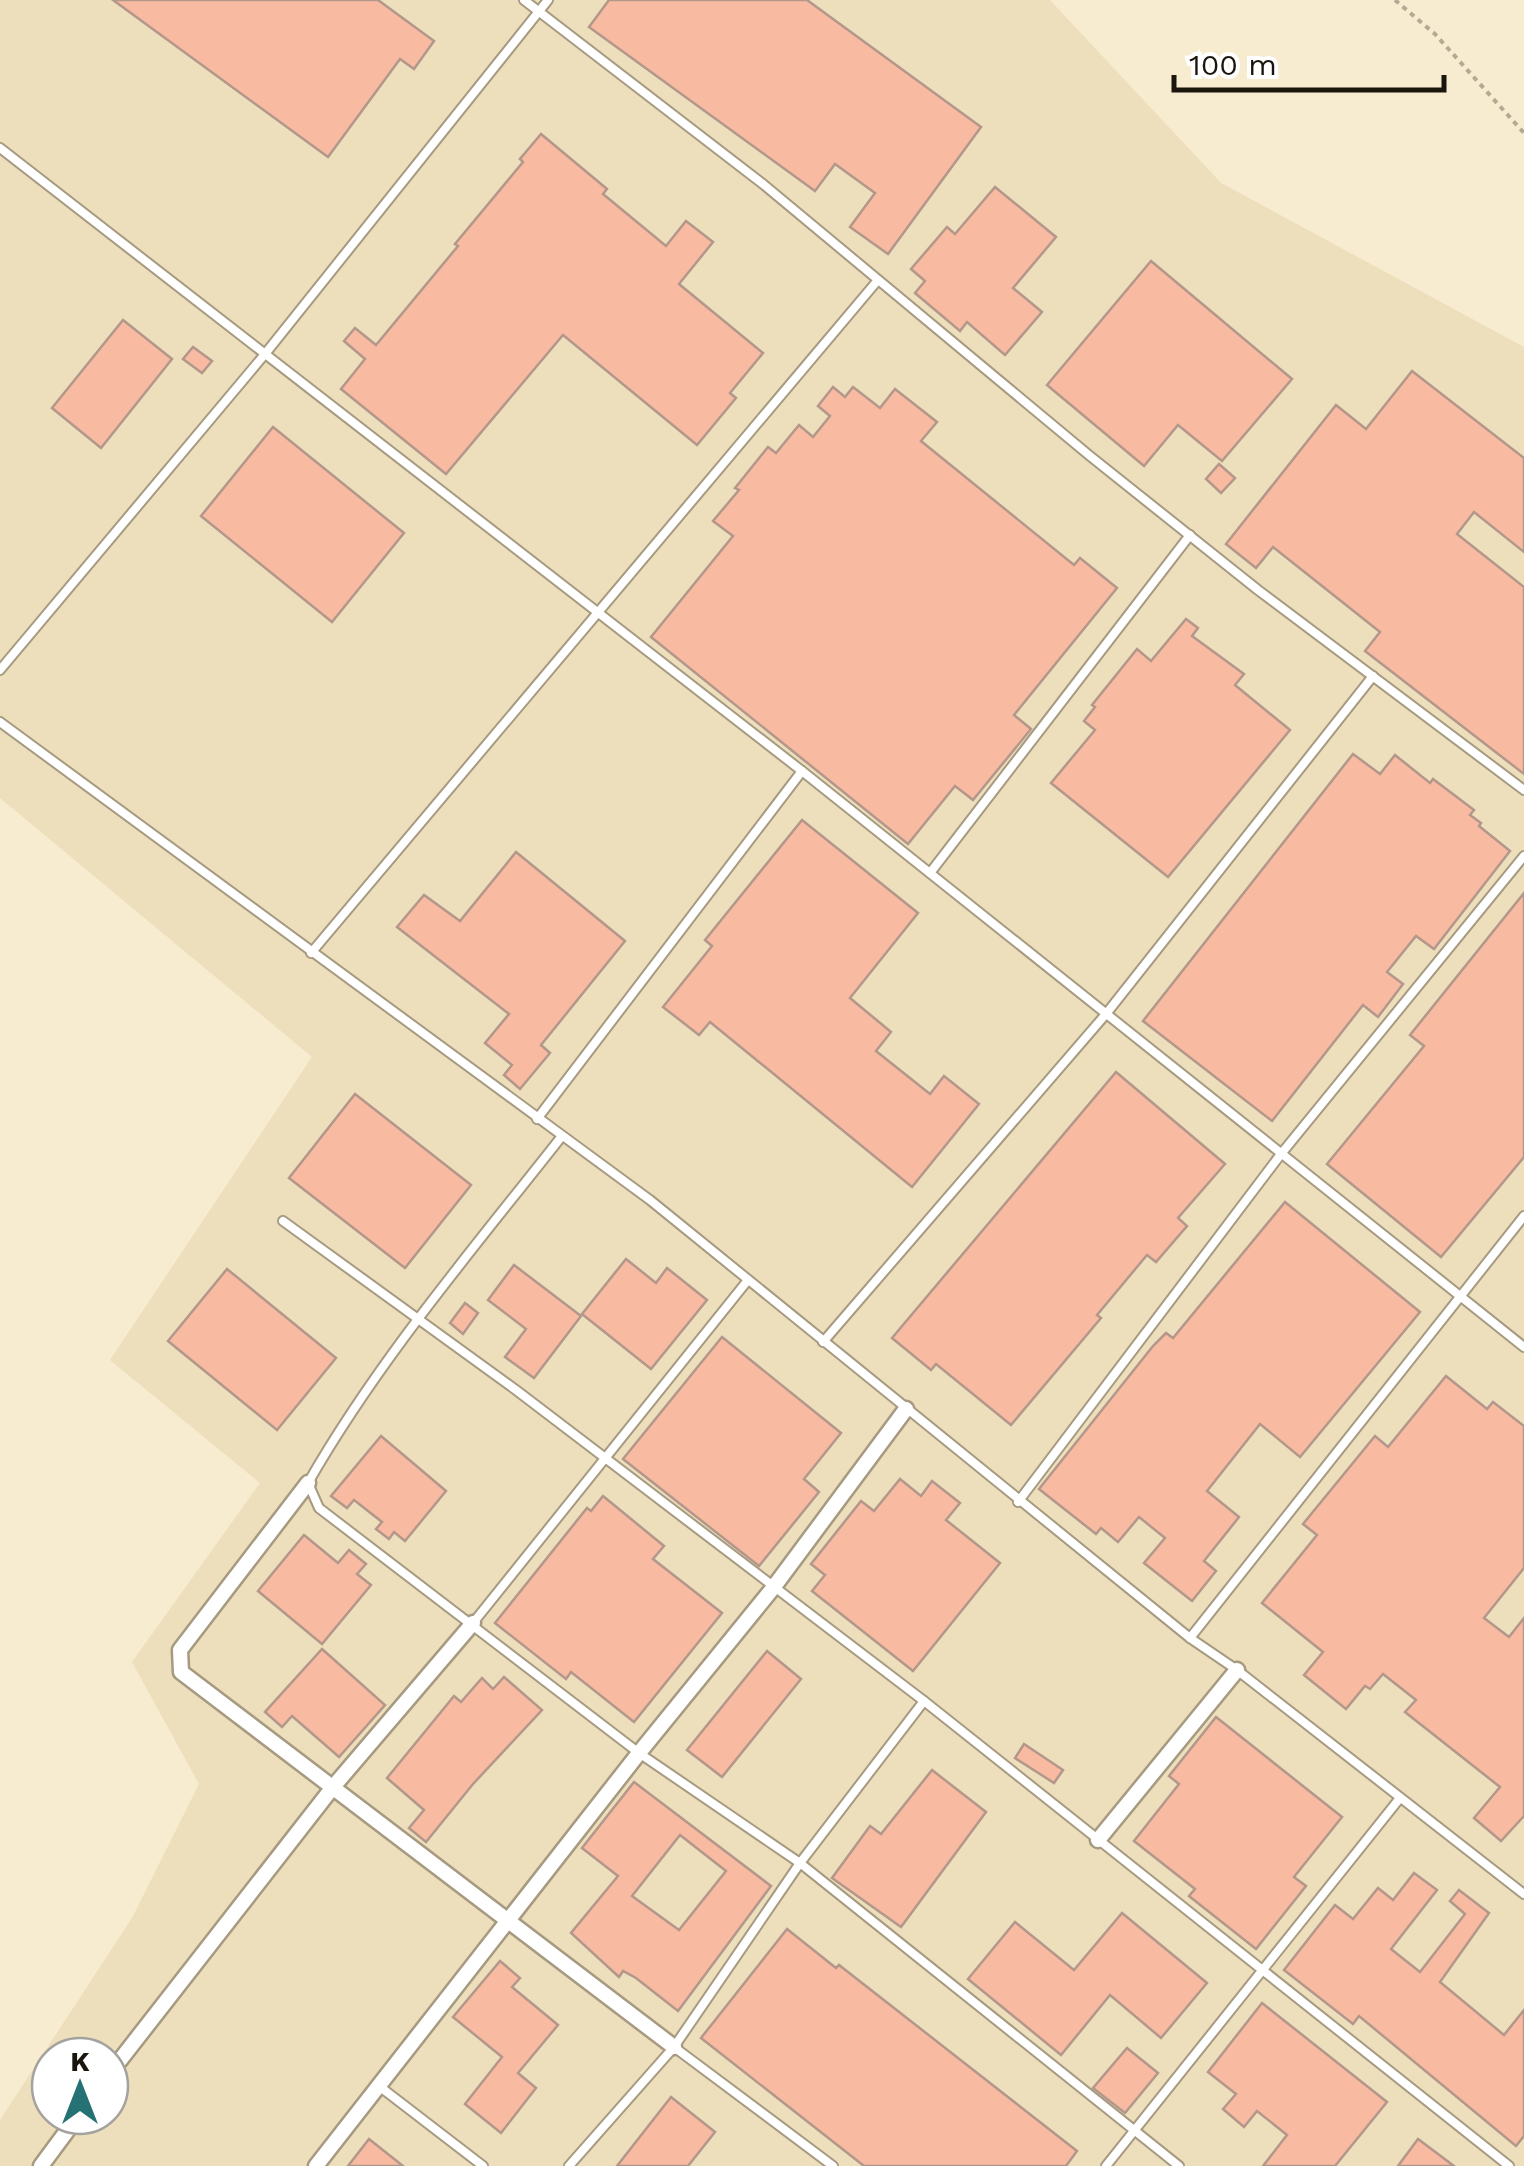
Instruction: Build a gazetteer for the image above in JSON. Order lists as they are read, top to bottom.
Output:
{
  "scale_bar": "100 m",
  "north": "top"
}
